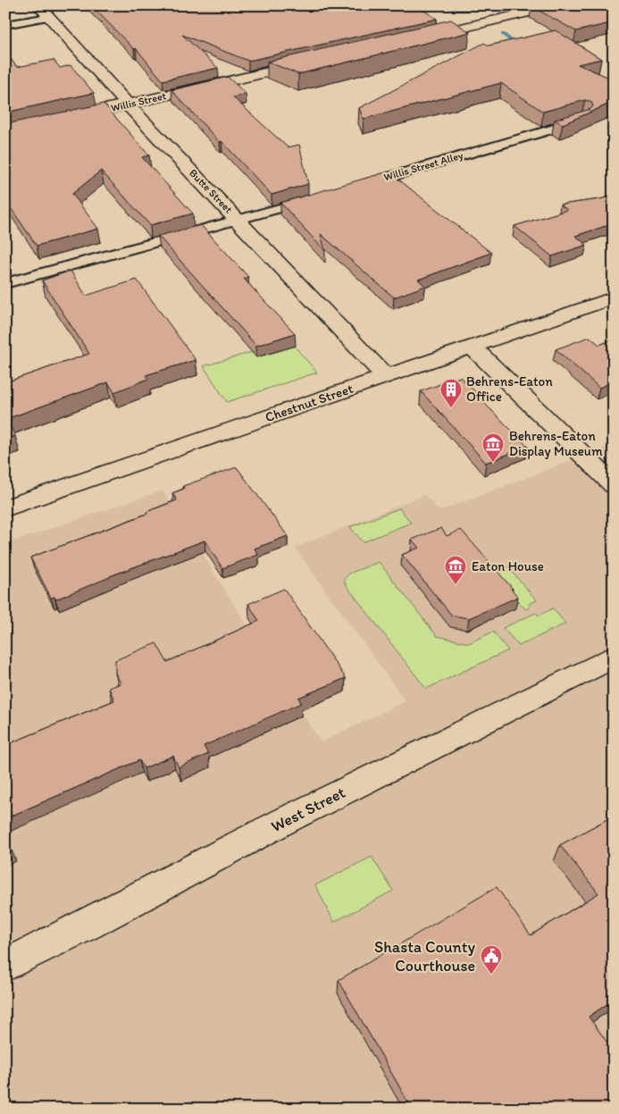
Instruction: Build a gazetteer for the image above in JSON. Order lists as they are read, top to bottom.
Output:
{
  "streets": {
    "street": [
      "Willis Street",
      "Butte Street",
      "Chestnut Street",
      "West Street"
    ],
    "lane": ["Willis Street Alley"]
  },
  "crossings": [
    ["Willis Street", "Butte Street"],
    ["Butte Street", "Chestnut Street"]
  ],
  "places": {
    "building": ["Behrens-Eaton Office"],
    "museum": ["Behrens-Eaton Display Museum", "Eaton House"],
    "public building": ["Shasta County Courthouse"]
  }
}
